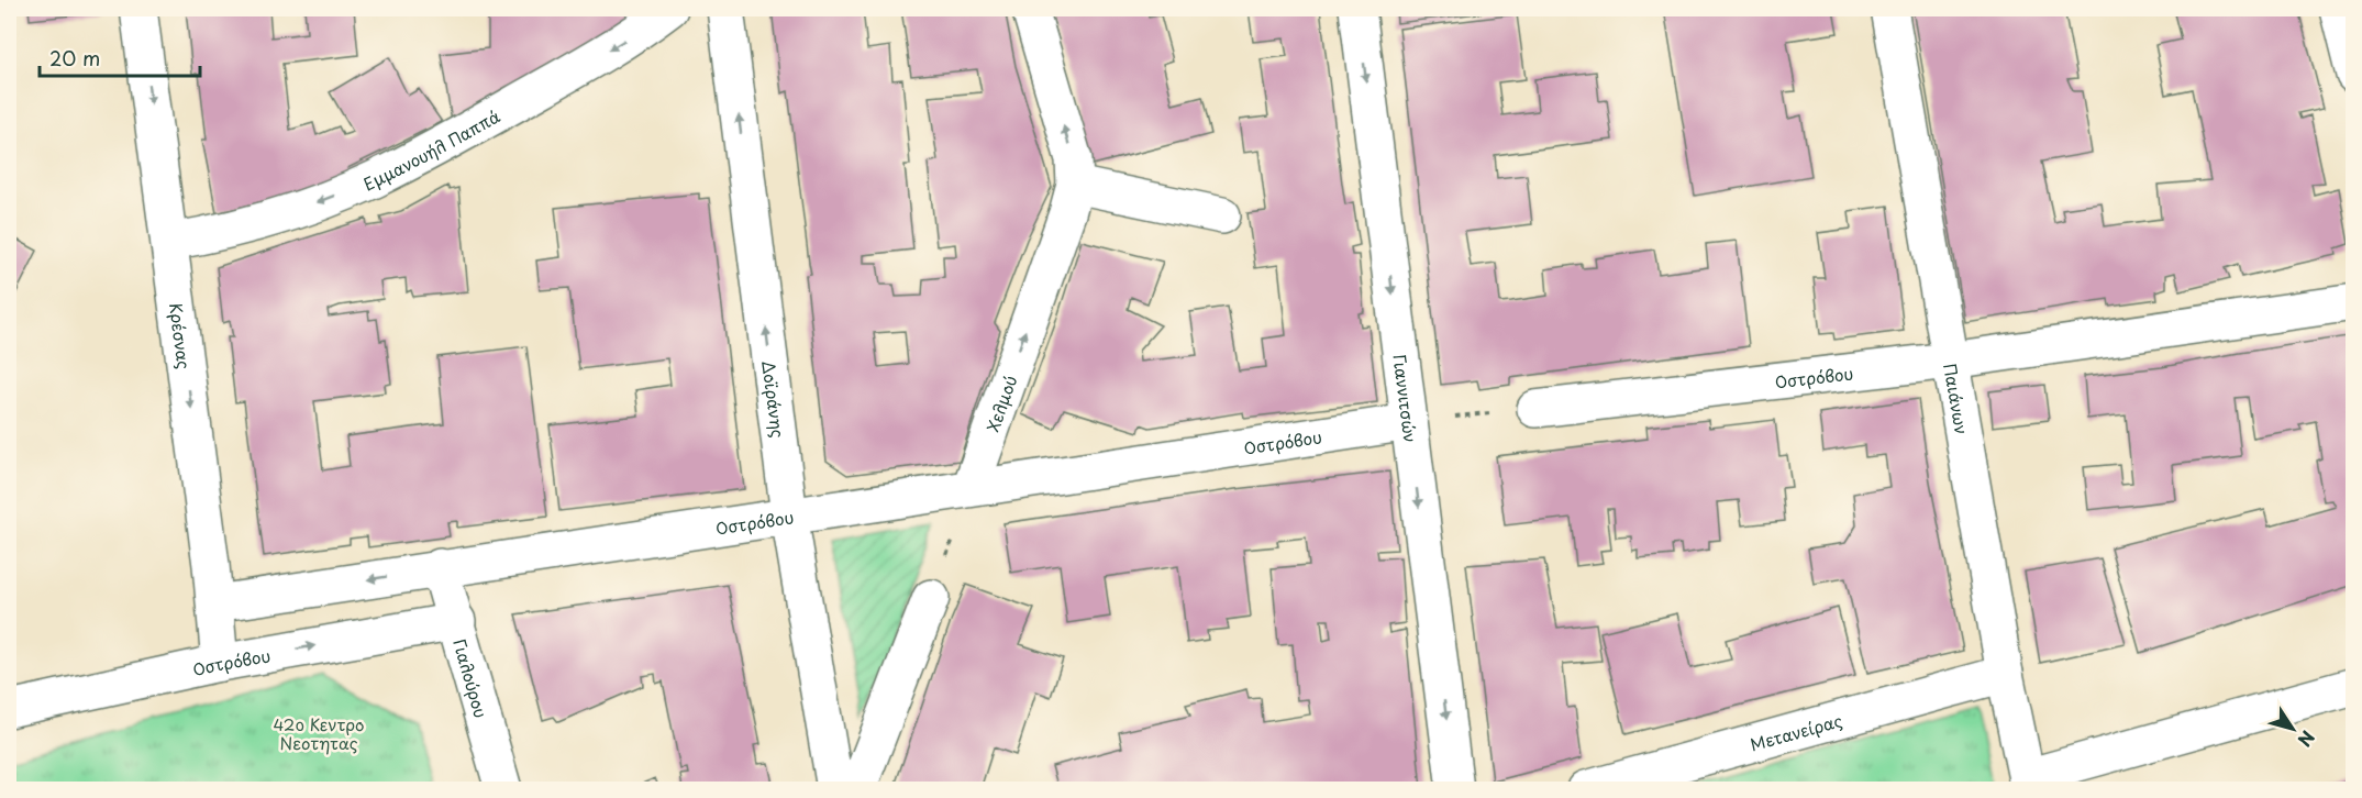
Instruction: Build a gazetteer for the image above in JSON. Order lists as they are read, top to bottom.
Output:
{
  "streets": {
    "street": [
      "Εμμανουήλ Παππά",
      "Κρέσνας",
      "Οστρόβου",
      "Γιαννιτσών",
      "Παιάνων",
      "Δοϊράνης",
      "Χελμού",
      "Γιαλούρου",
      "Μετανείρας"
    ]
  },
  "crossings": [
    ["Εμμανουήλ Παππά", "Κρέσνας"],
    ["Κρέσνας", "Οστρόβου"],
    ["Οστρόβου", "Γιαννιτσών"],
    ["Οστρόβου", "Παιάνων"],
    ["Οστρόβου", "Δοϊράνης"],
    ["Οστρόβου", "Χελμού"],
    ["Οστρόβου", "Γιαλούρου"],
    ["Παιάνων", "Μετανείρας"]
  ],
  "one_way": [
    "Εμμανουήλ Παππά",
    "Κρέσνας",
    "Γιαννιτσών",
    "Δοϊράνης",
    "Χελμού"
  ],
  "parks": ["42ο Κεντρο Νεοτητας"],
  "scale_bar": "20 m",
  "north": "bottom right"
}
